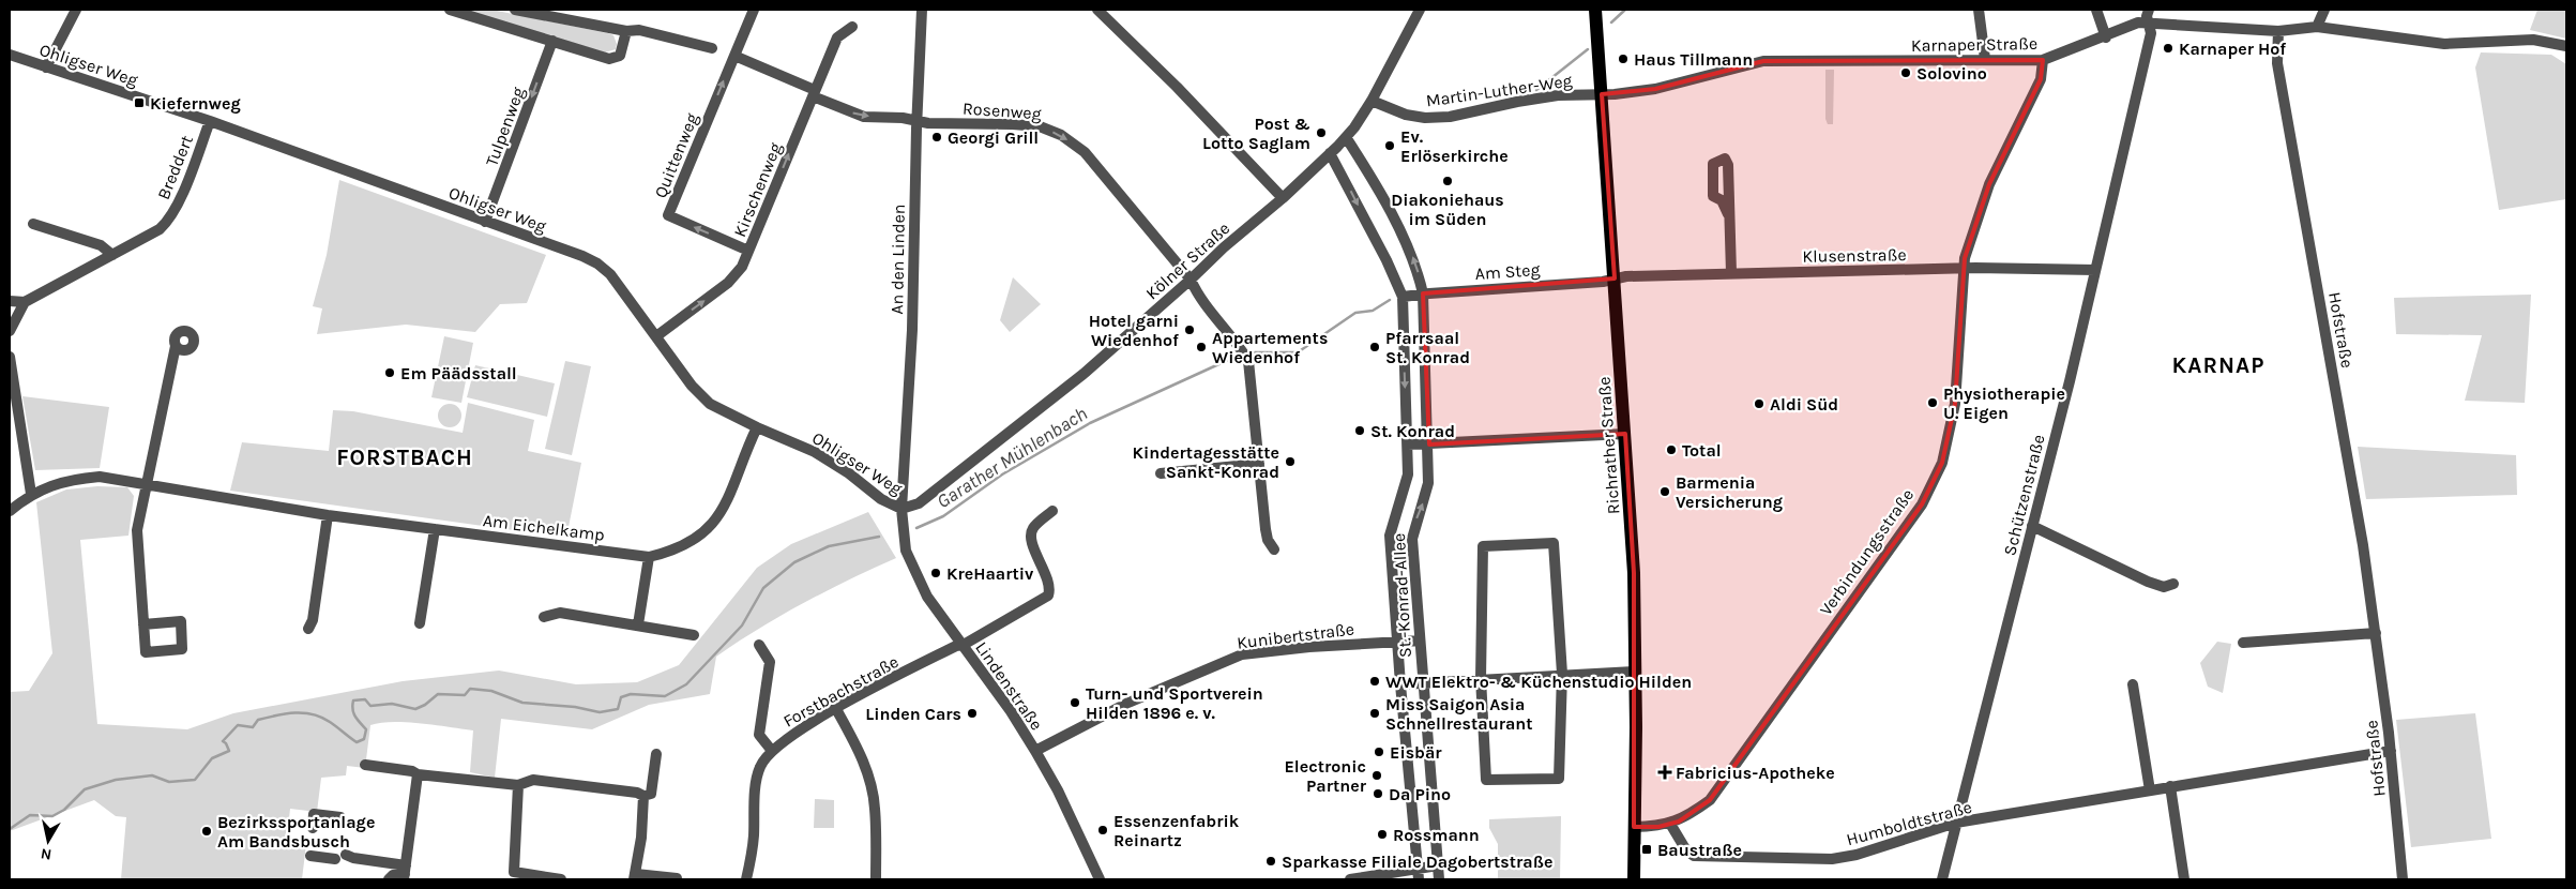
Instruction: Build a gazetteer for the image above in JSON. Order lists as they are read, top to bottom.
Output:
{
  "streets": {
    "main road": ["Richrather Straße"],
    "street": [
      "Karnaper Straße",
      "Ohligser Weg",
      "Martin-Luther-Weg",
      "Rosenweg",
      "Tulpenweg",
      "Quittenweg",
      "Breddert",
      "Kirschenweg",
      "Klusenstraße",
      "An den Linden",
      "Kölner Straße",
      "Am Steg",
      "Hofstraße",
      "Schützenstraße",
      "Am Eichelkamp",
      "Verbindungsstraße",
      "St.-Konrad-Allee",
      "Kunibertstraße",
      "Lindenstraße",
      "Forstbachstraße",
      "Humboldtstraße"
    ]
  },
  "crossings": [
    ["Karnaper Straße", "Martin-Luther-Weg"],
    ["Karnaper Straße", "Hofstraße"],
    ["Karnaper Straße", "Richrather Straße"],
    ["Karnaper Straße", "Schützenstraße"],
    ["Karnaper Straße", "Verbindungsstraße"],
    ["Ohligser Weg", "Tulpenweg"],
    ["Ohligser Weg", "Breddert"],
    ["Ohligser Weg", "Kirschenweg"],
    ["Ohligser Weg", "An den Linden"],
    ["Ohligser Weg", "Kölner Straße"],
    ["Ohligser Weg", "Am Eichelkamp"],
    ["Ohligser Weg", "Lindenstraße"],
    ["Martin-Luther-Weg", "Kölner Straße"],
    ["Martin-Luther-Weg", "Richrather Straße"],
    ["Rosenweg", "Kirschenweg"],
    ["Rosenweg", "An den Linden"],
    ["Rosenweg", "Kölner Straße"],
    ["Quittenweg", "Kirschenweg"],
    ["Klusenstraße", "Am Steg"],
    ["Klusenstraße", "Richrather Straße"],
    ["Klusenstraße", "Schützenstraße"],
    ["Klusenstraße", "Verbindungsstraße"],
    ["An den Linden", "Kölner Straße"],
    ["An den Linden", "Lindenstraße"],
    ["Kölner Straße", "St.-Konrad-Allee"],
    ["Kölner Straße", "Lindenstraße"],
    ["Am Steg", "Richrather Straße"],
    ["Am Steg", "St.-Konrad-Allee"],
    ["Hofstraße", "Humboldtstraße"],
    ["Richrather Straße", "Verbindungsstraße"],
    ["Schützenstraße", "Humboldtstraße"],
    ["Verbindungsstraße", "Humboldtstraße"],
    ["St.-Konrad-Allee", "Kunibertstraße"],
    ["Kunibertstraße", "Lindenstraße"],
    ["Lindenstraße", "Forstbachstraße"]
  ],
  "one_way": ["Rosenweg", "Tulpenweg", "Kirschenweg"],
  "districts": ["KARNAP", "FORSTBACH"],
  "water": ["Garather Mühlenbach"],
  "places": {
    "other": [
      "Karnaper Hof",
      "Haus Tillmann",
      "Solovino",
      "Post & Lotto Saglam",
      "Georgi Grill",
      "Ev. Erlöserkirche",
      "Diakoniehaus im Süden",
      "Hotel garni Wiedenhof",
      "Appartements Wiedenhof",
      "Pfarrsaal St. Konrad",
      "Em Päädsstall",
      "Physiotherapie U. Eigen",
      "Aldi Süd",
      "St. Konrad",
      "Total",
      "Kindertagesstätte Sankt-Konrad",
      "Barmenia Versicherung",
      "KreHaartiv",
      "WWT Elektro- & Küchenstudio Hilden",
      "Turn- und Sportverein Hilden 1896 e. v.",
      "Linden Cars",
      "Miss Saigon Asia Schnellrestaurant",
      "Eisbär",
      "Electronic Partner",
      "Da Pino",
      "Essenzenfabrik Reinartz",
      "Bezirkssportanlage Am Bandsbusch",
      "Rossmann",
      "Sparkasse Filiale Dagobertstraße"
    ],
    "transit": ["Kiefernweg", "Baustraße"],
    "health": ["Fabricius-Apotheke"]
  },
  "north": "bottom"
}
